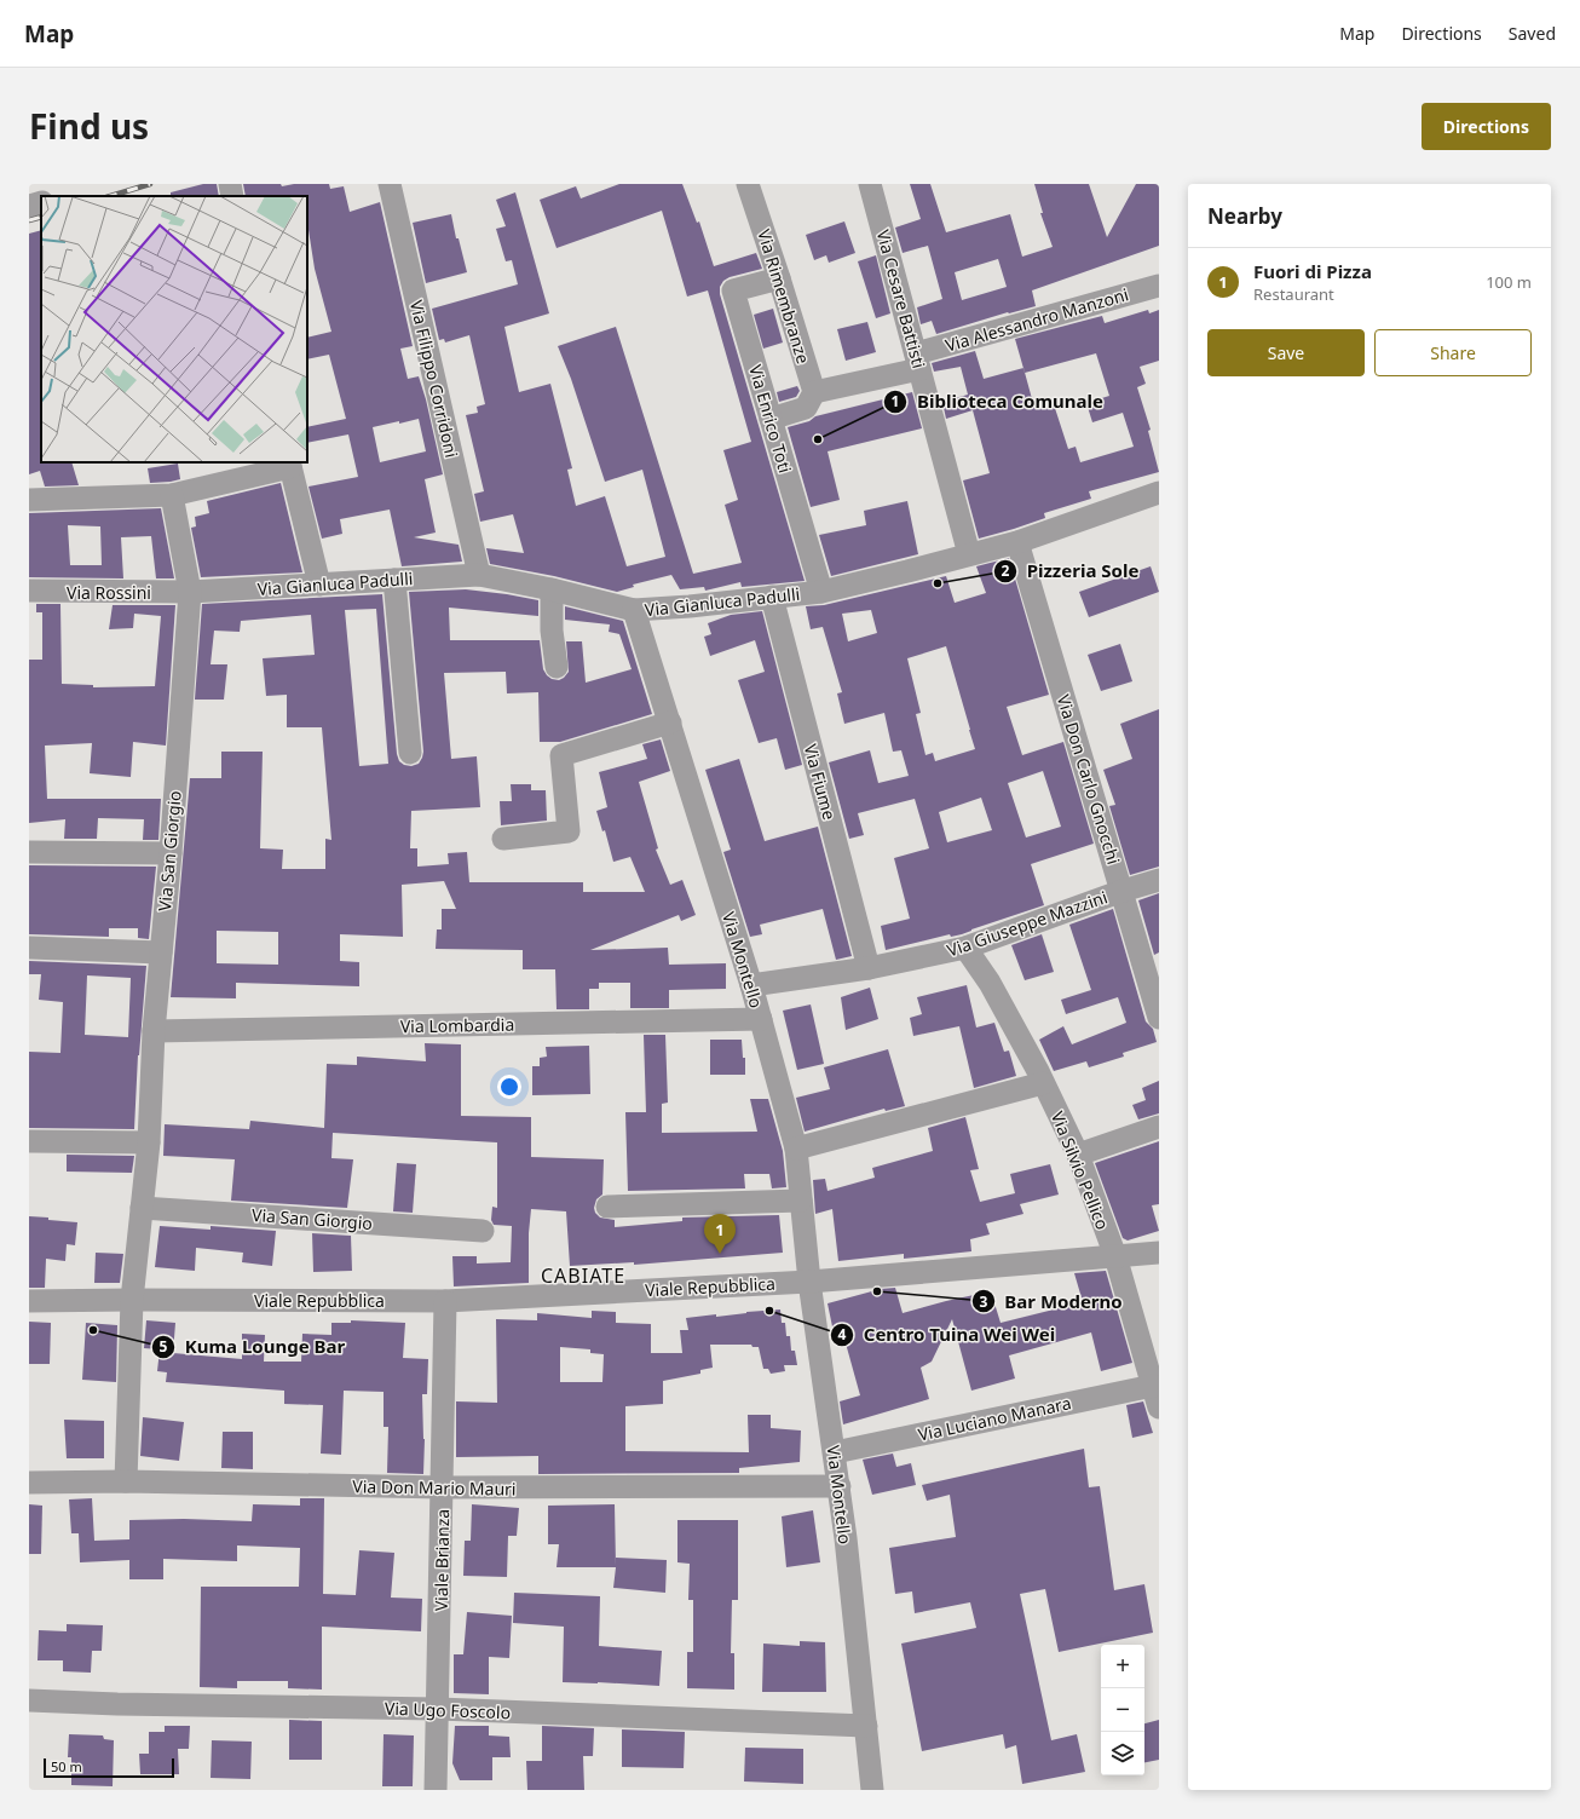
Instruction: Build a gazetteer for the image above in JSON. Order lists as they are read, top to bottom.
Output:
{
  "streets": {
    "street": [
      "Via Rimembranze",
      "Via Cesare Battisti",
      "Via Alessandro Manzoni",
      "Via Filippo Corridoni",
      "Via Enrico Toti",
      "Via Gianluca Padulli",
      "Via Rossini",
      "Via Don Carlo Gnocchi",
      "Via Fiume",
      "Via San Giorgio",
      "Via Giuseppe Mazzini",
      "Via Montello",
      "Via Lombardia",
      "Via Silvio Pellico",
      "Viale Repubblica",
      "Via Luciano Manara",
      "Via Don Mario Mauri",
      "Viale Brianza",
      "Via Ugo Foscolo"
    ]
  },
  "crossings": [
    ["Via Rimembranze", "Via Alessandro Manzoni"],
    ["Via Rimembranze", "Via Enrico Toti"],
    ["Via Cesare Battisti", "Via Alessandro Manzoni"],
    ["Via Cesare Battisti", "Via Gianluca Padulli"],
    ["Via Alessandro Manzoni", "Via Enrico Toti"],
    ["Via Filippo Corridoni", "Via Gianluca Padulli"],
    ["Via Enrico Toti", "Via Gianluca Padulli"],
    ["Via Gianluca Padulli", "Via Rossini"],
    ["Via Gianluca Padulli", "Via Don Carlo Gnocchi"],
    ["Via Gianluca Padulli", "Via Fiume"],
    ["Via Gianluca Padulli", "Via San Giorgio"],
    ["Via Gianluca Padulli", "Via Montello"],
    ["Via Rossini", "Via San Giorgio"],
    ["Via Don Carlo Gnocchi", "Via Giuseppe Mazzini"],
    ["Via Fiume", "Via Giuseppe Mazzini"],
    ["Via San Giorgio", "Via Lombardia"],
    ["Via San Giorgio", "Viale Repubblica"],
    ["Via San Giorgio", "Via Don Mario Mauri"],
    ["Via Giuseppe Mazzini", "Via Montello"],
    ["Via Giuseppe Mazzini", "Via Silvio Pellico"],
    ["Via Montello", "Via Lombardia"],
    ["Via Montello", "Viale Repubblica"],
    ["Via Montello", "Via Luciano Manara"],
    ["Via Montello", "Via Don Mario Mauri"],
    ["Via Montello", "Via Ugo Foscolo"],
    ["Via Silvio Pellico", "Viale Repubblica"],
    ["Via Silvio Pellico", "Via Luciano Manara"],
    ["Viale Repubblica", "Viale Brianza"],
    ["Via Don Mario Mauri", "Viale Brianza"],
    ["Viale Brianza", "Via Ugo Foscolo"]
  ],
  "districts": ["CABIATE"],
  "places": [
    "Biblioteca Comunale",
    "Pizzeria Sole",
    "Bar Moderno",
    "Centro Tuina Wei Wei",
    "Kuma Lounge Bar"
  ],
  "scale_bar": "50 m",
  "page": {
    "header": "Map",
    "nav": ["Map", "Directions", "Saved"],
    "title": "Find us",
    "buttons": [
      "Directions",
      ["Save", "Share"]
    ],
    "heading": "Nearby",
    "list": [
      {
        "mark": "1",
        "name": "Fuori di Pizza",
        "note": "Restaurant",
        "value": "100 m"
      }
    ],
    "pins": "1",
    "map_buttons": ["+", "−"],
    "scale": "50 m"
  }
}
